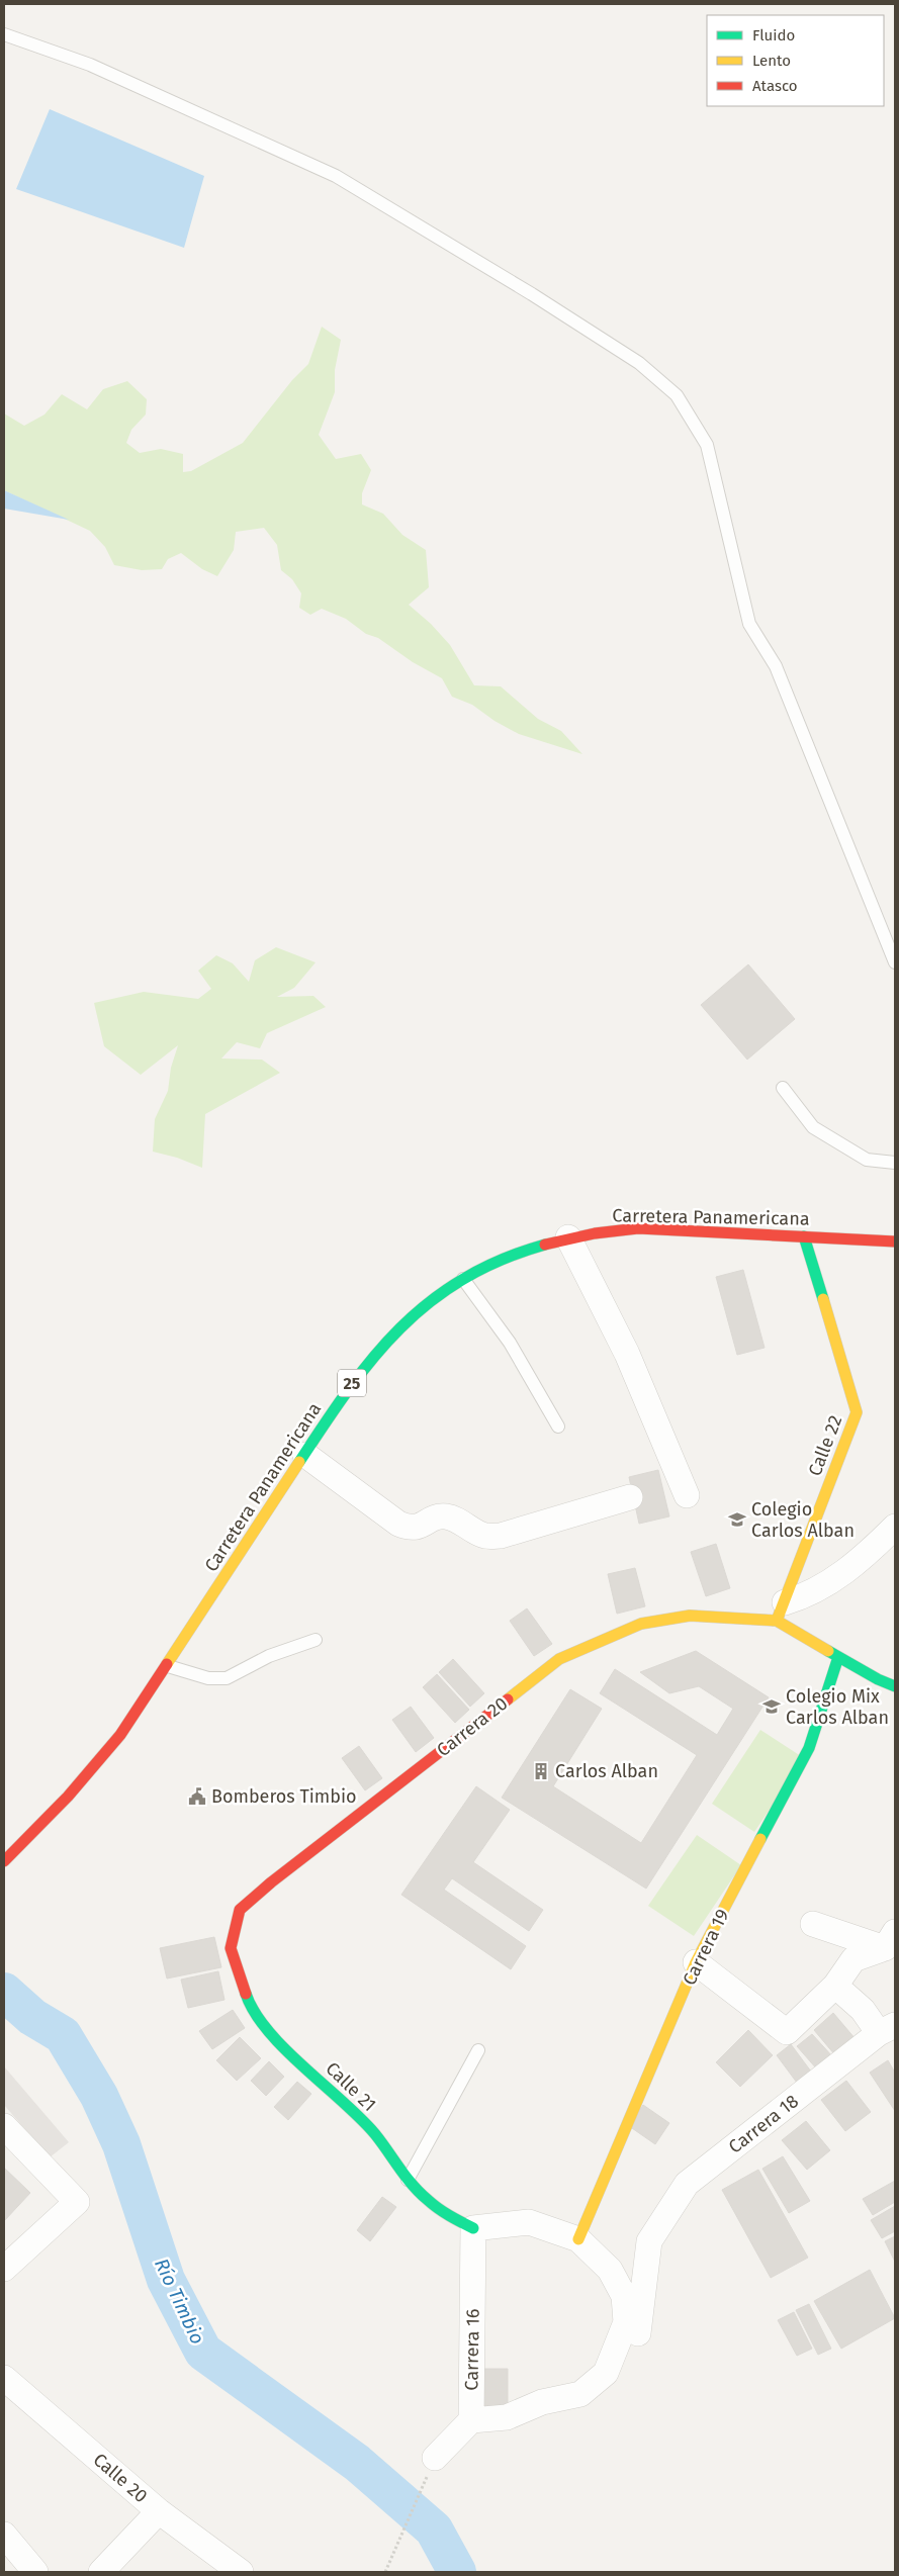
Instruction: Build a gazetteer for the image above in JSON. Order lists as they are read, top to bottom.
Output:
{
  "streets": {
    "main road": [
      "Carretera Panamericana",
      "25",
      "Calle 22",
      "Carrera 20",
      "Carrera 19",
      "Calle 21"
    ],
    "street": ["Carrera 18", "Carrera 16", "Calle 20"]
  },
  "crossings": [
    ["Carretera Panamericana", "Calle 22"],
    ["Calle 22", "Carrera 20"],
    ["Carrera 20", "Calle 21"],
    ["Calle 21", "Carrera 16"]
  ],
  "water": ["Río Timbio"],
  "places": {
    "school or university": ["Colegio Carlos Alban", "Colegio Mix Carlos Alban"],
    "building": ["Carlos Alban"],
    "public building": ["Bomberos Timbio"]
  },
  "legend": ["Fluido", "Lento", "Atasco"]
}
